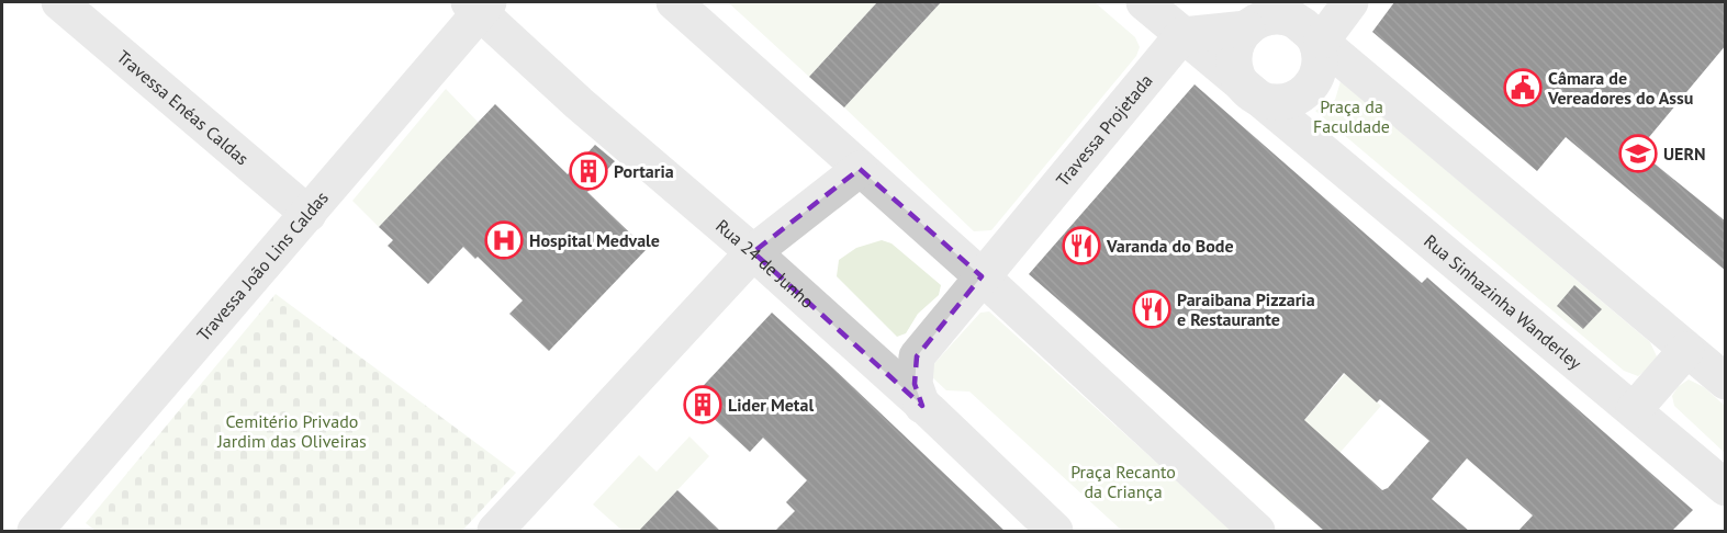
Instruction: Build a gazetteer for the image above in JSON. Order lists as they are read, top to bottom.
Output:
{
  "streets": {
    "street": [
      "Travessa Enéas Caldas",
      "Travessa Projetada",
      "Rua 24 de Junho",
      "Travessa João Lins Caldas",
      "Rua Sinhazinha Wanderley"
    ]
  },
  "crossings": [
    ["Travessa Enéas Caldas", "Travessa João Lins Caldas"],
    ["Travessa Projetada", "Rua 24 de Junho"],
    ["Travessa Projetada", "Rua Sinhazinha Wanderley"],
    ["Rua 24 de Junho", "Travessa João Lins Caldas"]
  ],
  "parks": ["Praça da Faculdade", "Cemitério Privado Jardim das Oliveiras", "Praça Recanto da Criança"],
  "places": {
    "public building": ["Câmara de Vereadores do Assu"],
    "school or university": ["UERN"],
    "building": ["Portaria", "Lider Metal"],
    "hospital": ["Hospital Medvale"],
    "restaurant": ["Varanda do Bode", "Paraibana Pizzaria e Restaurante"]
  }
}
